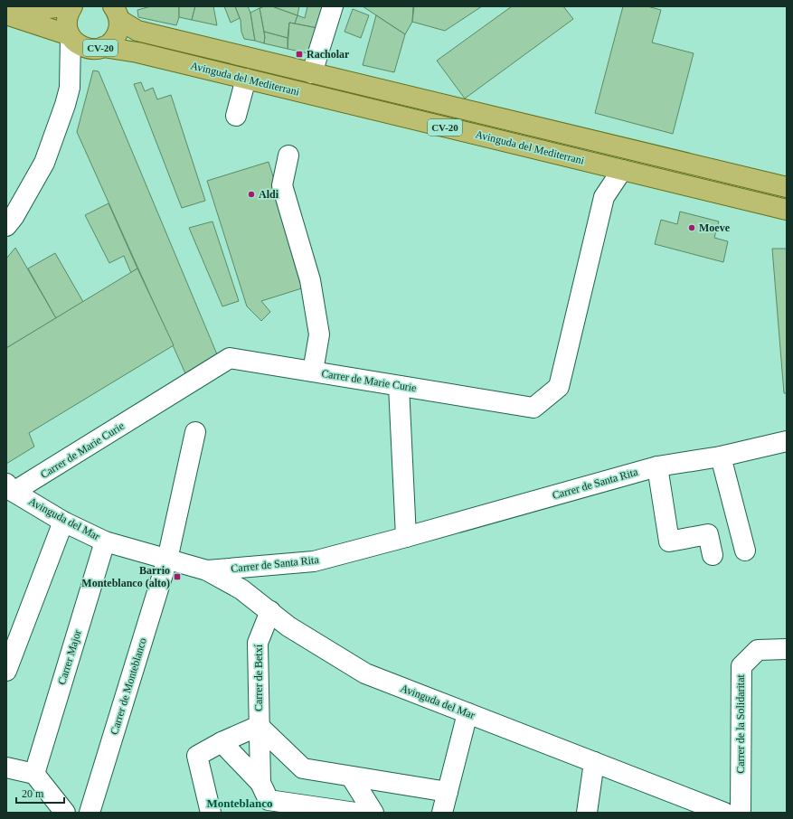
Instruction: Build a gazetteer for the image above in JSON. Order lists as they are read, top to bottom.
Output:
{
  "streets": {
    "main road": ["CV-20", "Avinguda del Mediterrani"],
    "street": [
      "Carrer de Marie Curie",
      "Carrer de Santa Rita",
      "Avinguda del Mar",
      "Carrer Major",
      "Carrer de Betxí",
      "Carrer de Monteblanco",
      "Carrer de la Solidaritat"
    ]
  },
  "crossings": [
    ["CV-20", "Avinguda del Mediterrani"],
    ["Avinguda del Mediterrani", "Carrer de Marie Curie"],
    ["Carrer de Marie Curie", "Avinguda del Mar"],
    ["Carrer de Santa Rita", "Avinguda del Mar"],
    ["Avinguda del Mar", "Carrer Major"],
    ["Avinguda del Mar", "Carrer de Betxí"],
    ["Avinguda del Mar", "Carrer de Monteblanco"]
  ],
  "districts": ["Monteblanco"],
  "places": {
    "transit": ["Racholar", "Barrio Monteblanco (alto)"],
    "other": ["Aldi", "Moeve"]
  },
  "scale_bar": "20 m"
}
